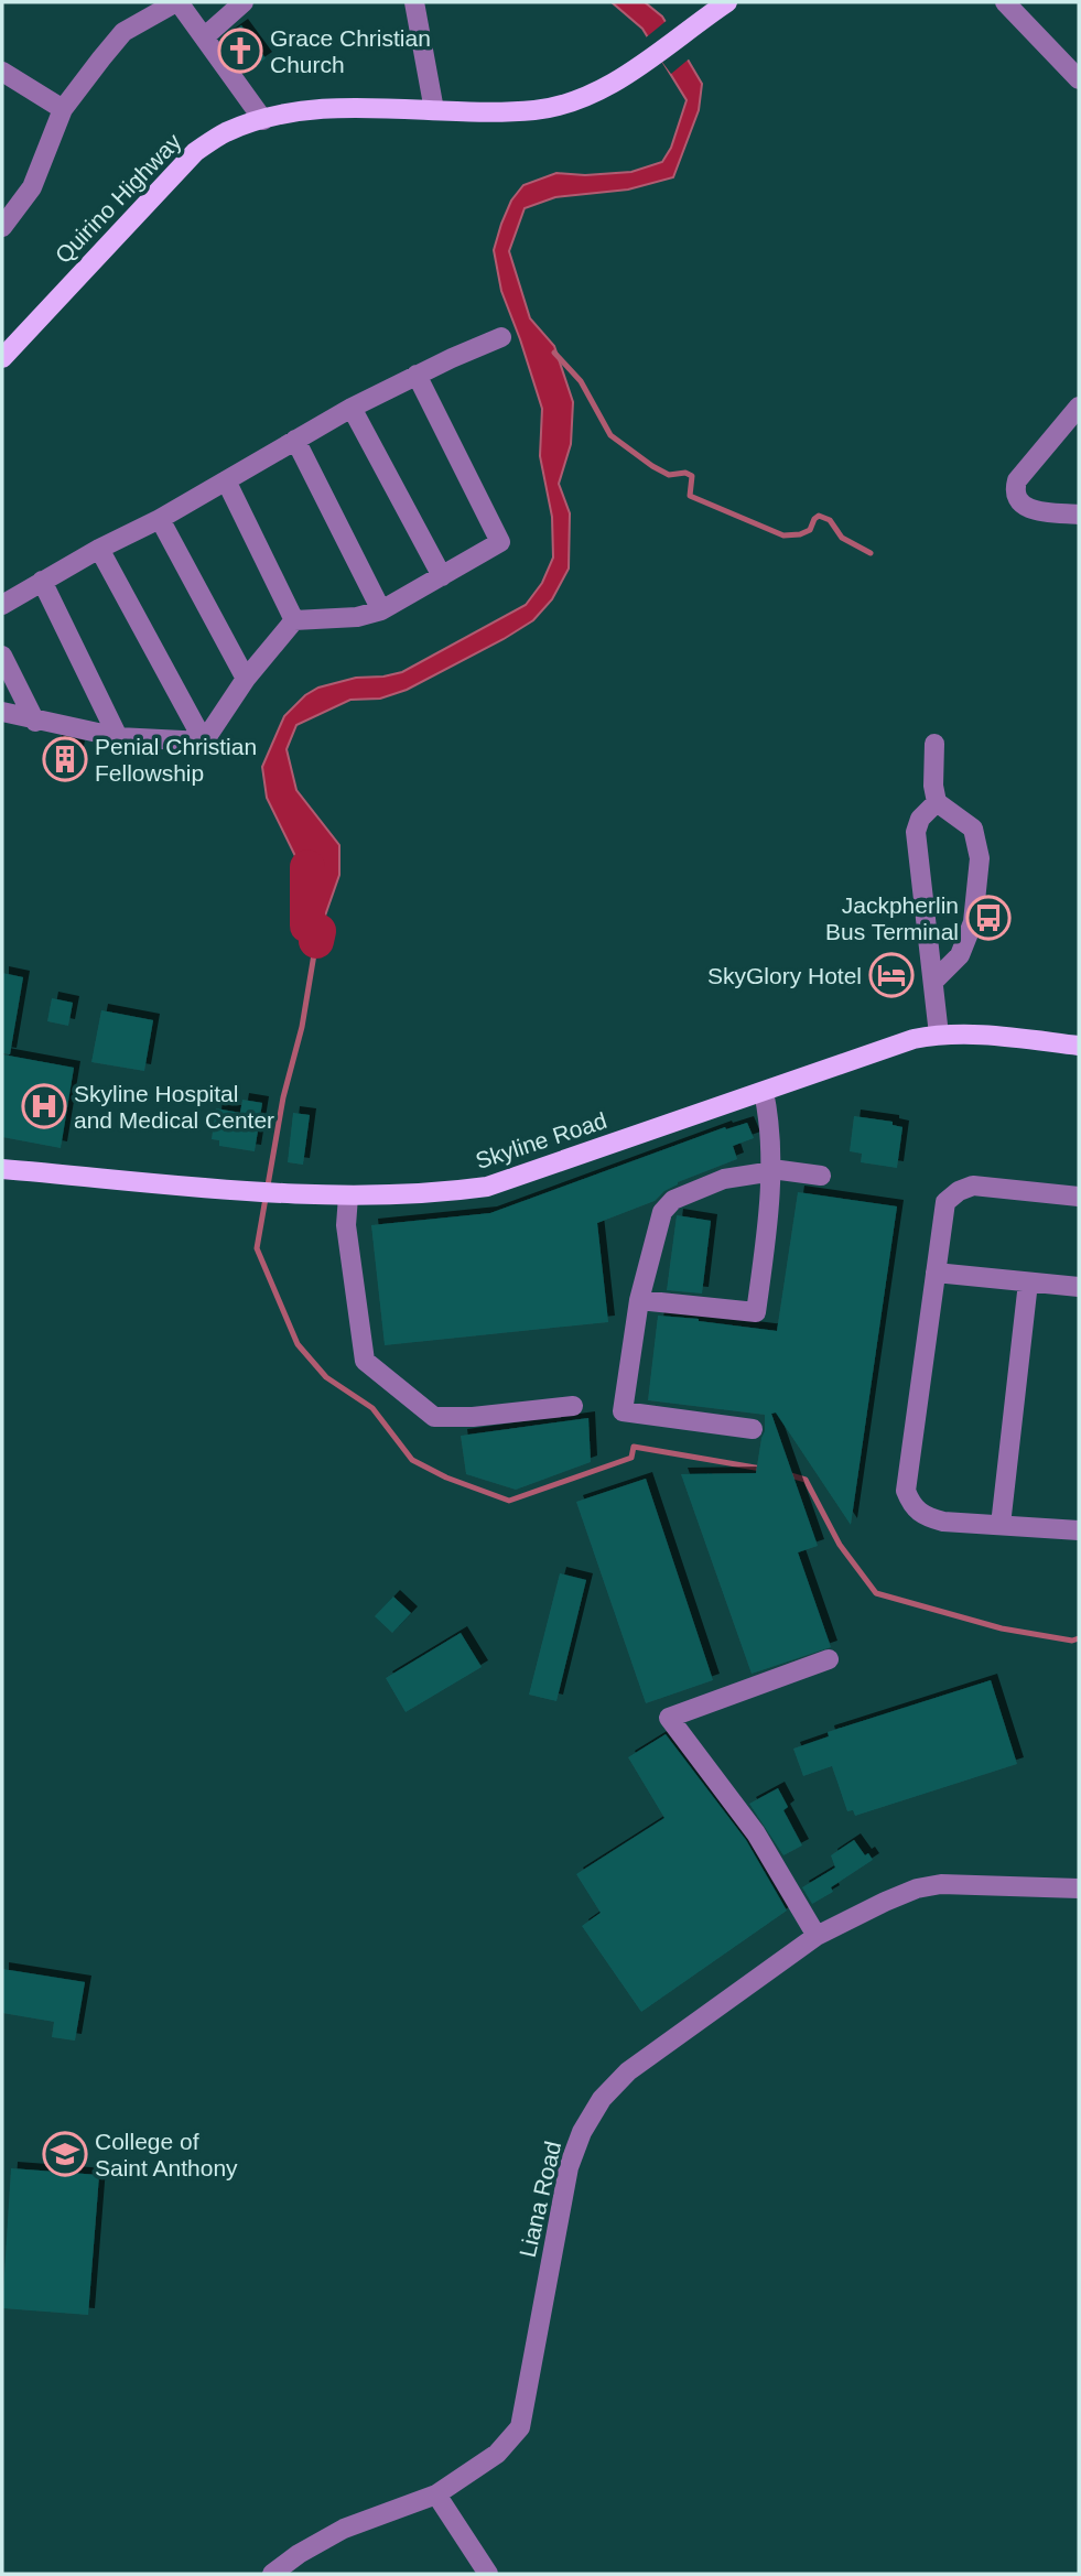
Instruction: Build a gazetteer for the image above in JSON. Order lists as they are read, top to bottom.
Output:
{
  "streets": {
    "main road": ["Quirino Highway", "Skyline Road"],
    "street": ["Liana Road"]
  },
  "places": {
    "church": ["Grace Christian Church"],
    "building": ["Penial Christian Fellowship"],
    "bus stop": ["Jackpherlin Bus Terminal"],
    "hotel": ["SkyGlory Hotel"],
    "hospital": ["Skyline Hospital and Medical Center"],
    "school or university": ["College of Saint Anthony"]
  }
}
